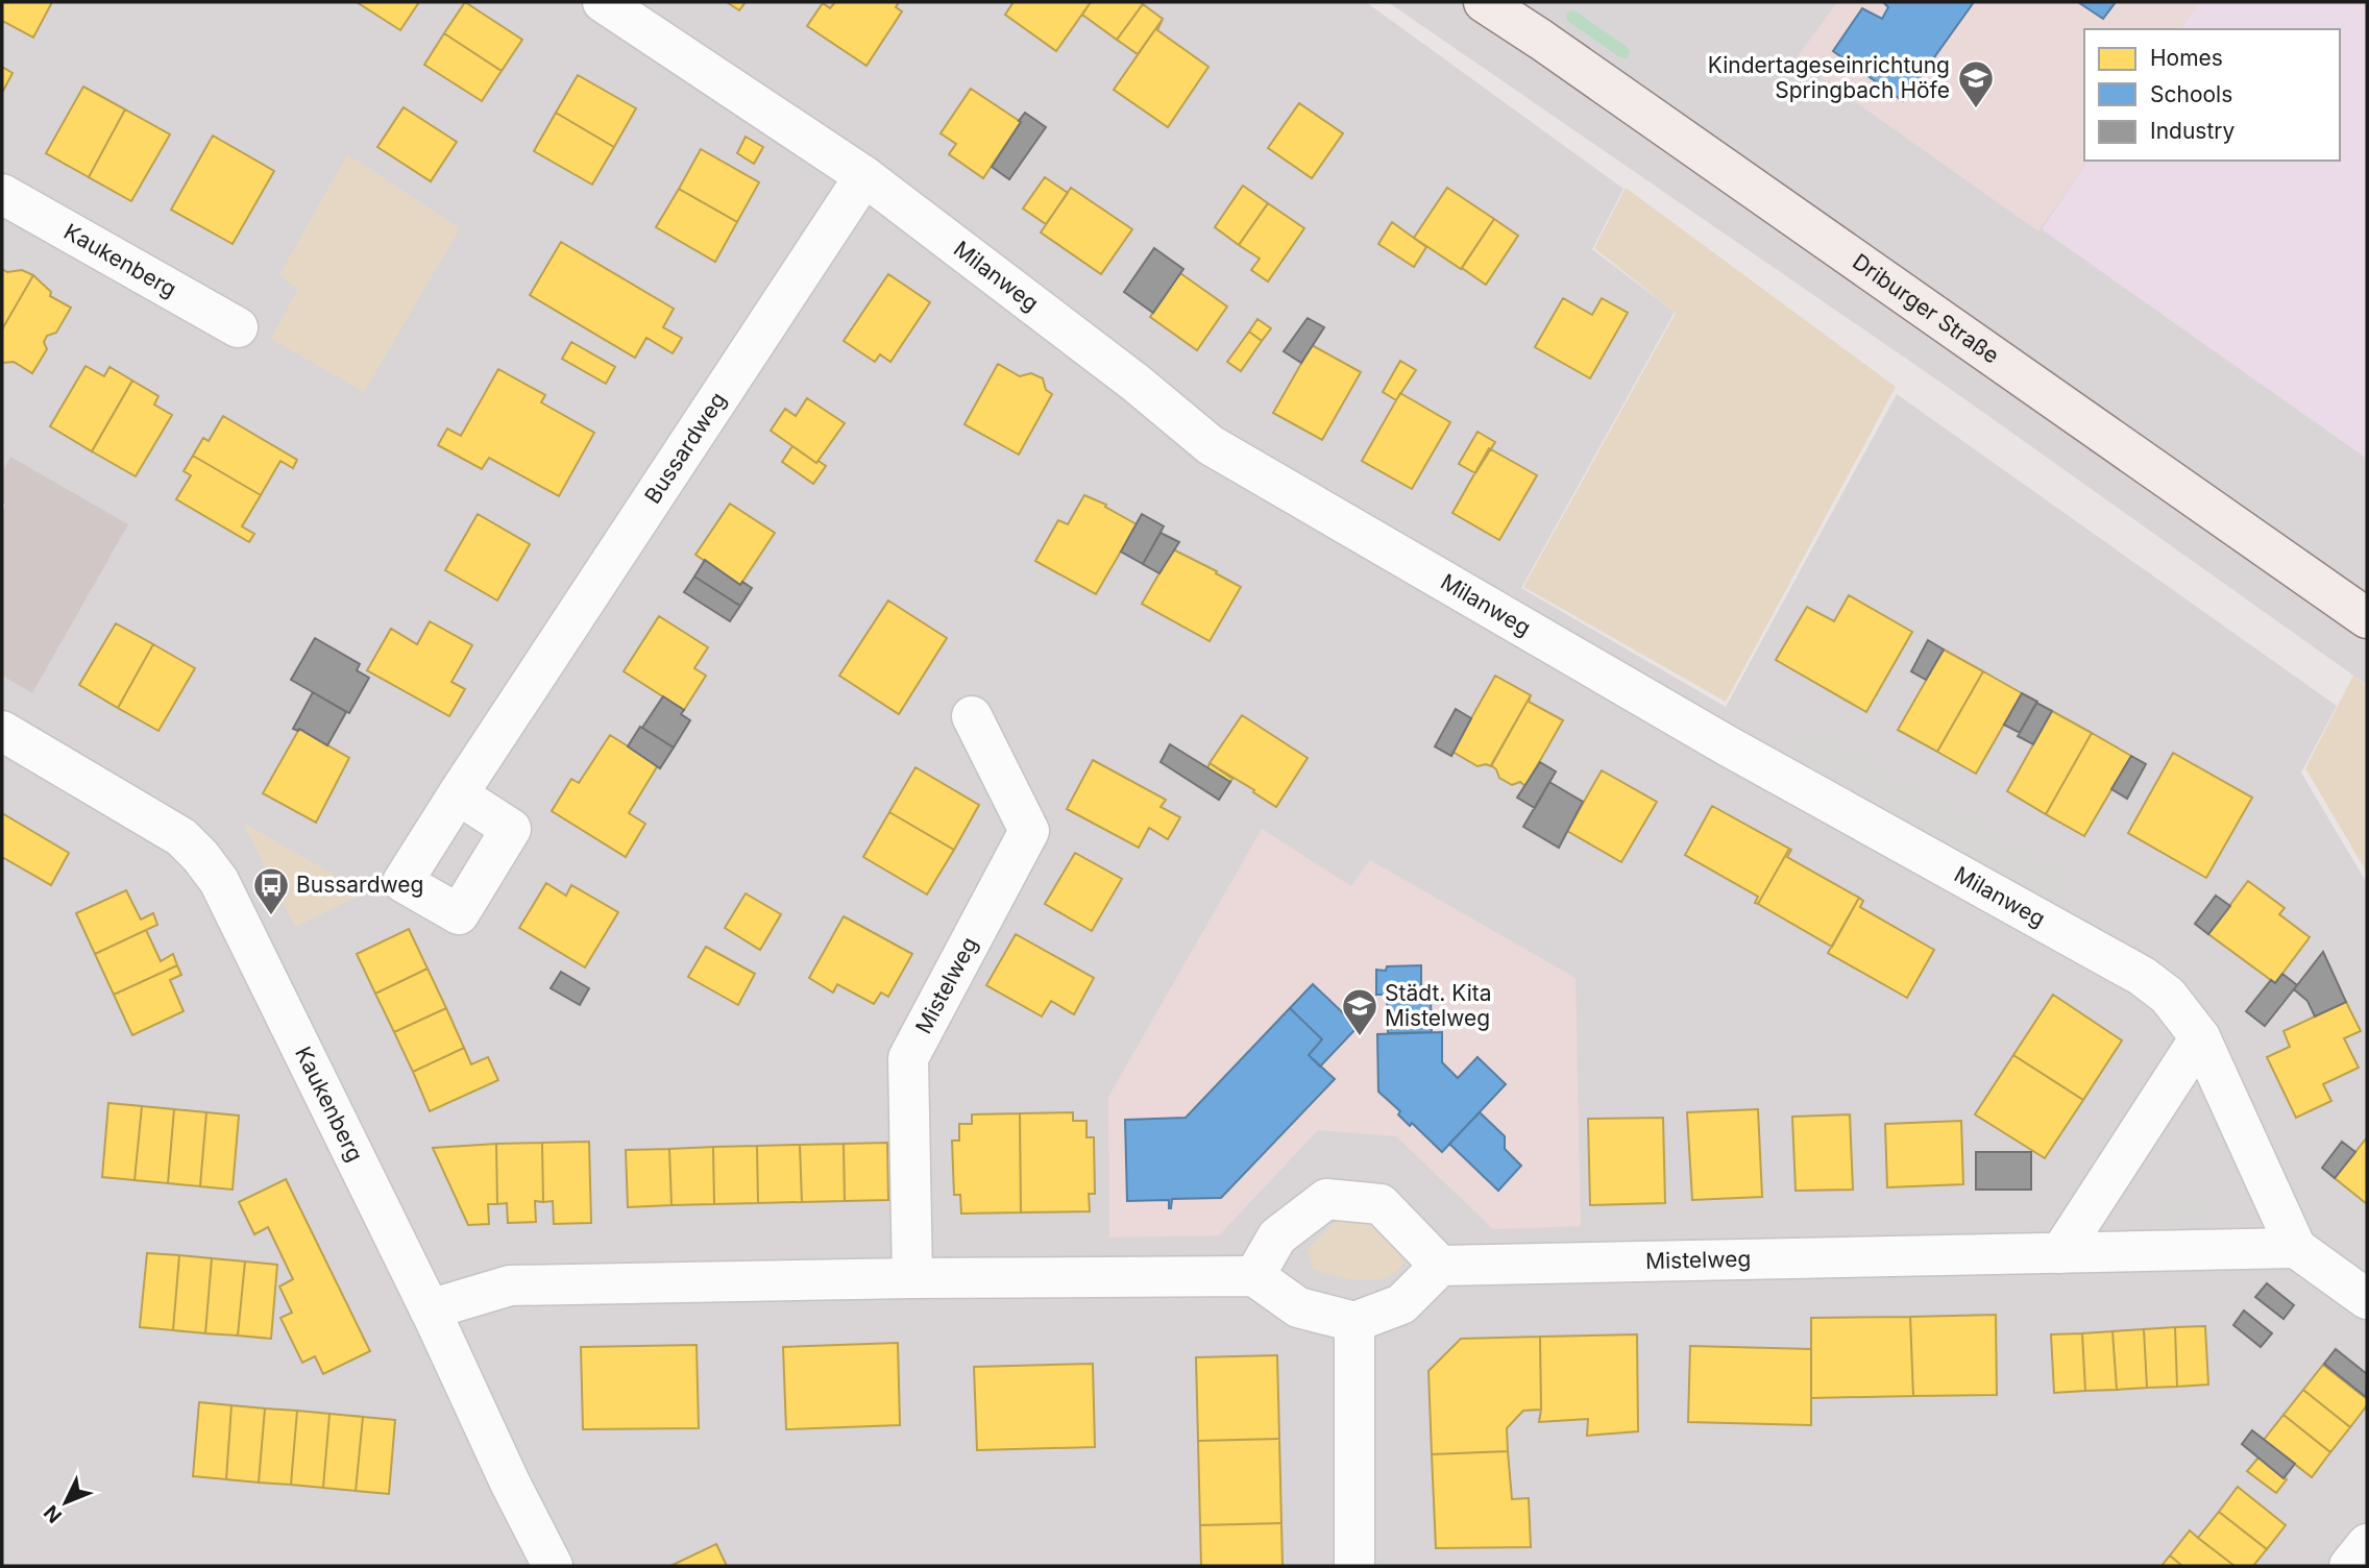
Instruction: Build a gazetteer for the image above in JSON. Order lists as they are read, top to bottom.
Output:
{
  "streets": {
    "main road": ["Driburger Straße"],
    "street": [
      "Kaukenberg",
      "Milanweg",
      "Bussardweg",
      "Mistelweg"
    ]
  },
  "crossings": [
    ["Milanweg", "Bussardweg"],
    ["Milanweg", "Mistelweg"]
  ],
  "places": {
    "school or university": ["Kindertageseinrichtung Springbach Höfe", "Städt. Kita Mistelweg"],
    "bus stop": ["Bussardweg"]
  },
  "legend": ["Homes", "Schools", "Industry"],
  "north": "bottom left"
}
